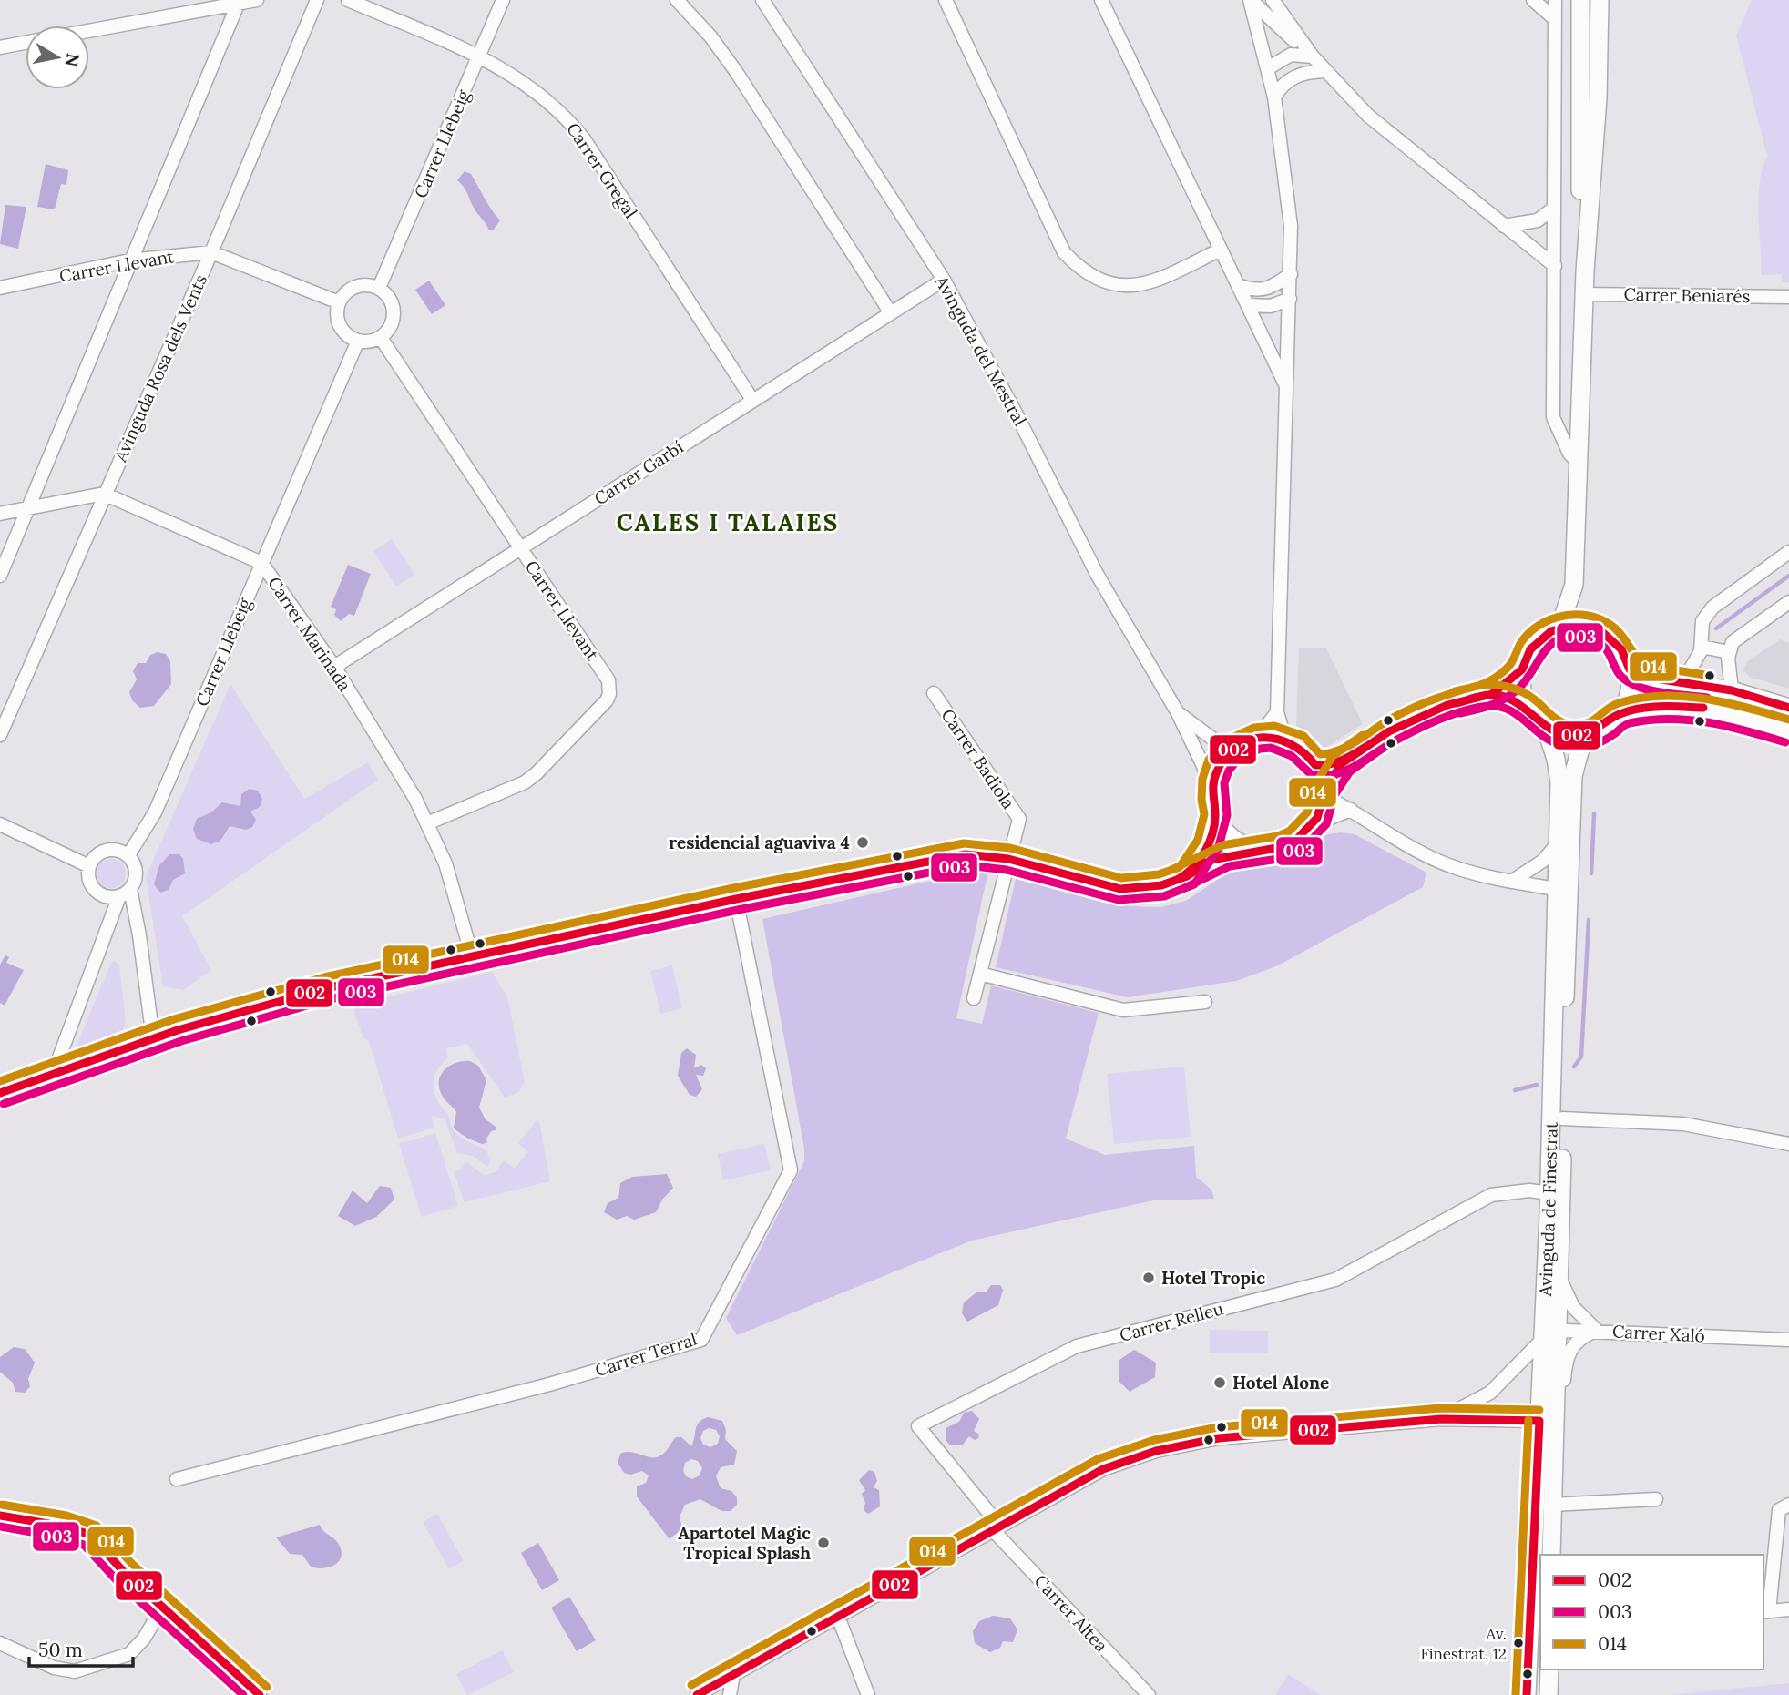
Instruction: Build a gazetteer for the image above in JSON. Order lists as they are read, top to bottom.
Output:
{
  "streets": {
    "main road": ["Avinguda de Finestrat"],
    "street": [
      "Carrer Llebeig",
      "Carrer Gregal",
      "Carrer Llevant",
      "Carrer Beniarés",
      "Avinguda del Mestral",
      "Avinguda Rosa dels Vents",
      "Carrer Garbí",
      "Carrer Marinada",
      "Carrer Badiola",
      "Carrer Relleu",
      "Carrer Xaló",
      "Carrer Terral",
      "Carrer Altea"
    ]
  },
  "crossings": [
    ["Carrer Llebeig", "Carrer Gregal"],
    ["Carrer Llebeig", "Carrer Llevant"],
    ["Carrer Llebeig", "Carrer Marinada"],
    ["Carrer Gregal", "Carrer Garbí"],
    ["Carrer Llevant", "Avinguda Rosa dels Vents"],
    ["Carrer Llevant", "Carrer Garbí"],
    ["Carrer Llevant", "Carrer Marinada"],
    ["Avinguda del Mestral", "Carrer Garbí"],
    ["Avinguda Rosa dels Vents", "Carrer Marinada"],
    ["Carrer Garbí", "Carrer Marinada"],
    ["Avinguda de Finestrat", "Carrer Relleu"],
    ["Avinguda de Finestrat", "Carrer Xaló"],
    ["Carrer Relleu", "Carrer Altea"]
  ],
  "districts": ["CALES I TALAIES"],
  "places": [
    "residencial aguaviva 4",
    "Hotel Tropic",
    "Hotel Alone",
    "Apartotel Magic Tropical Splash",
    "Av. Finestrat, 12"
  ],
  "lines": ["transit line 014", "transit line 002", "transit line 003"],
  "legend": ["002", "003", "014"],
  "scale_bar": "50 m",
  "north": "right"
}
